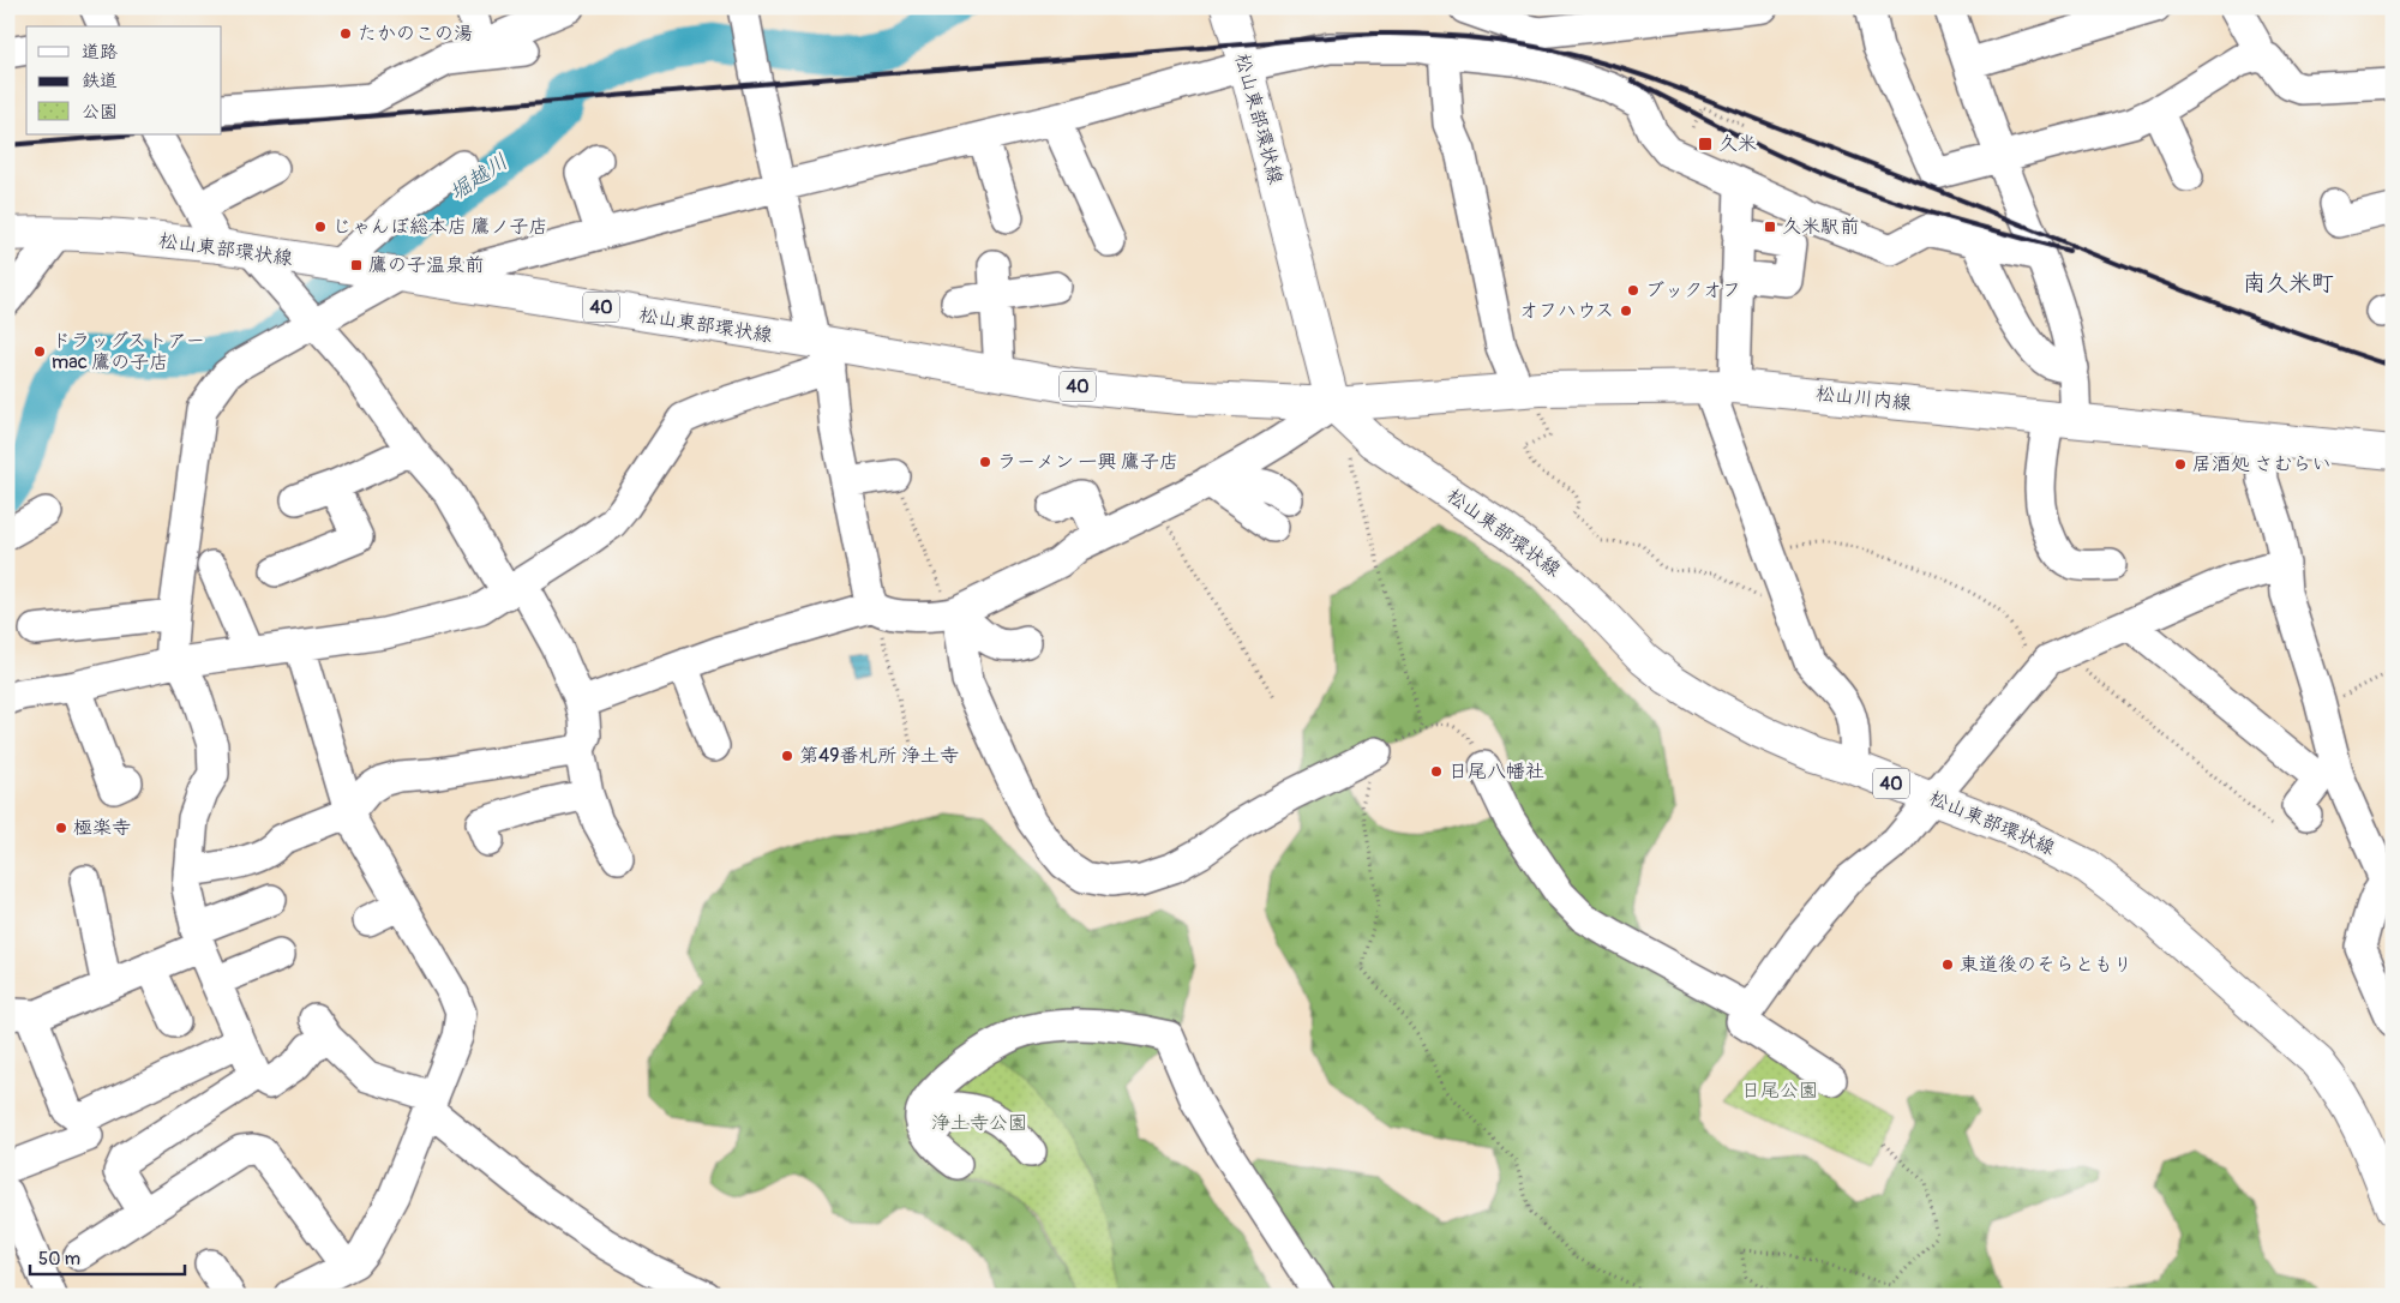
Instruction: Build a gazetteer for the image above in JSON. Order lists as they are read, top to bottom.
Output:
{
  "streets": {
    "main road": ["松山東部環状線", "40", "松山川内線"]
  },
  "crossings": [
    ["松山東部環状線", "松山川内線"]
  ],
  "districts": ["南久米町"],
  "water": ["堀越川"],
  "parks": ["日尾公園", "浄土寺公園"],
  "places": {
    "other": [
      "たかのこの湯",
      "じゃんぼ総本店 鷹ノ子店",
      "ブックオフ",
      "オフハウス",
      "ドラッグストアー mac 鷹の子店",
      "ラーメン 一興 鷹子店",
      "居酒処 さむらい",
      "第49番札所 浄土寺",
      "日尾八幡社",
      "極楽寺",
      "東道後のそらともり"
    ],
    "transit": ["久米", "久米駅前", "鷹の子温泉前"]
  },
  "legend": ["道路", "鉄道", "公園"],
  "scale_bar": "50 m"
}
